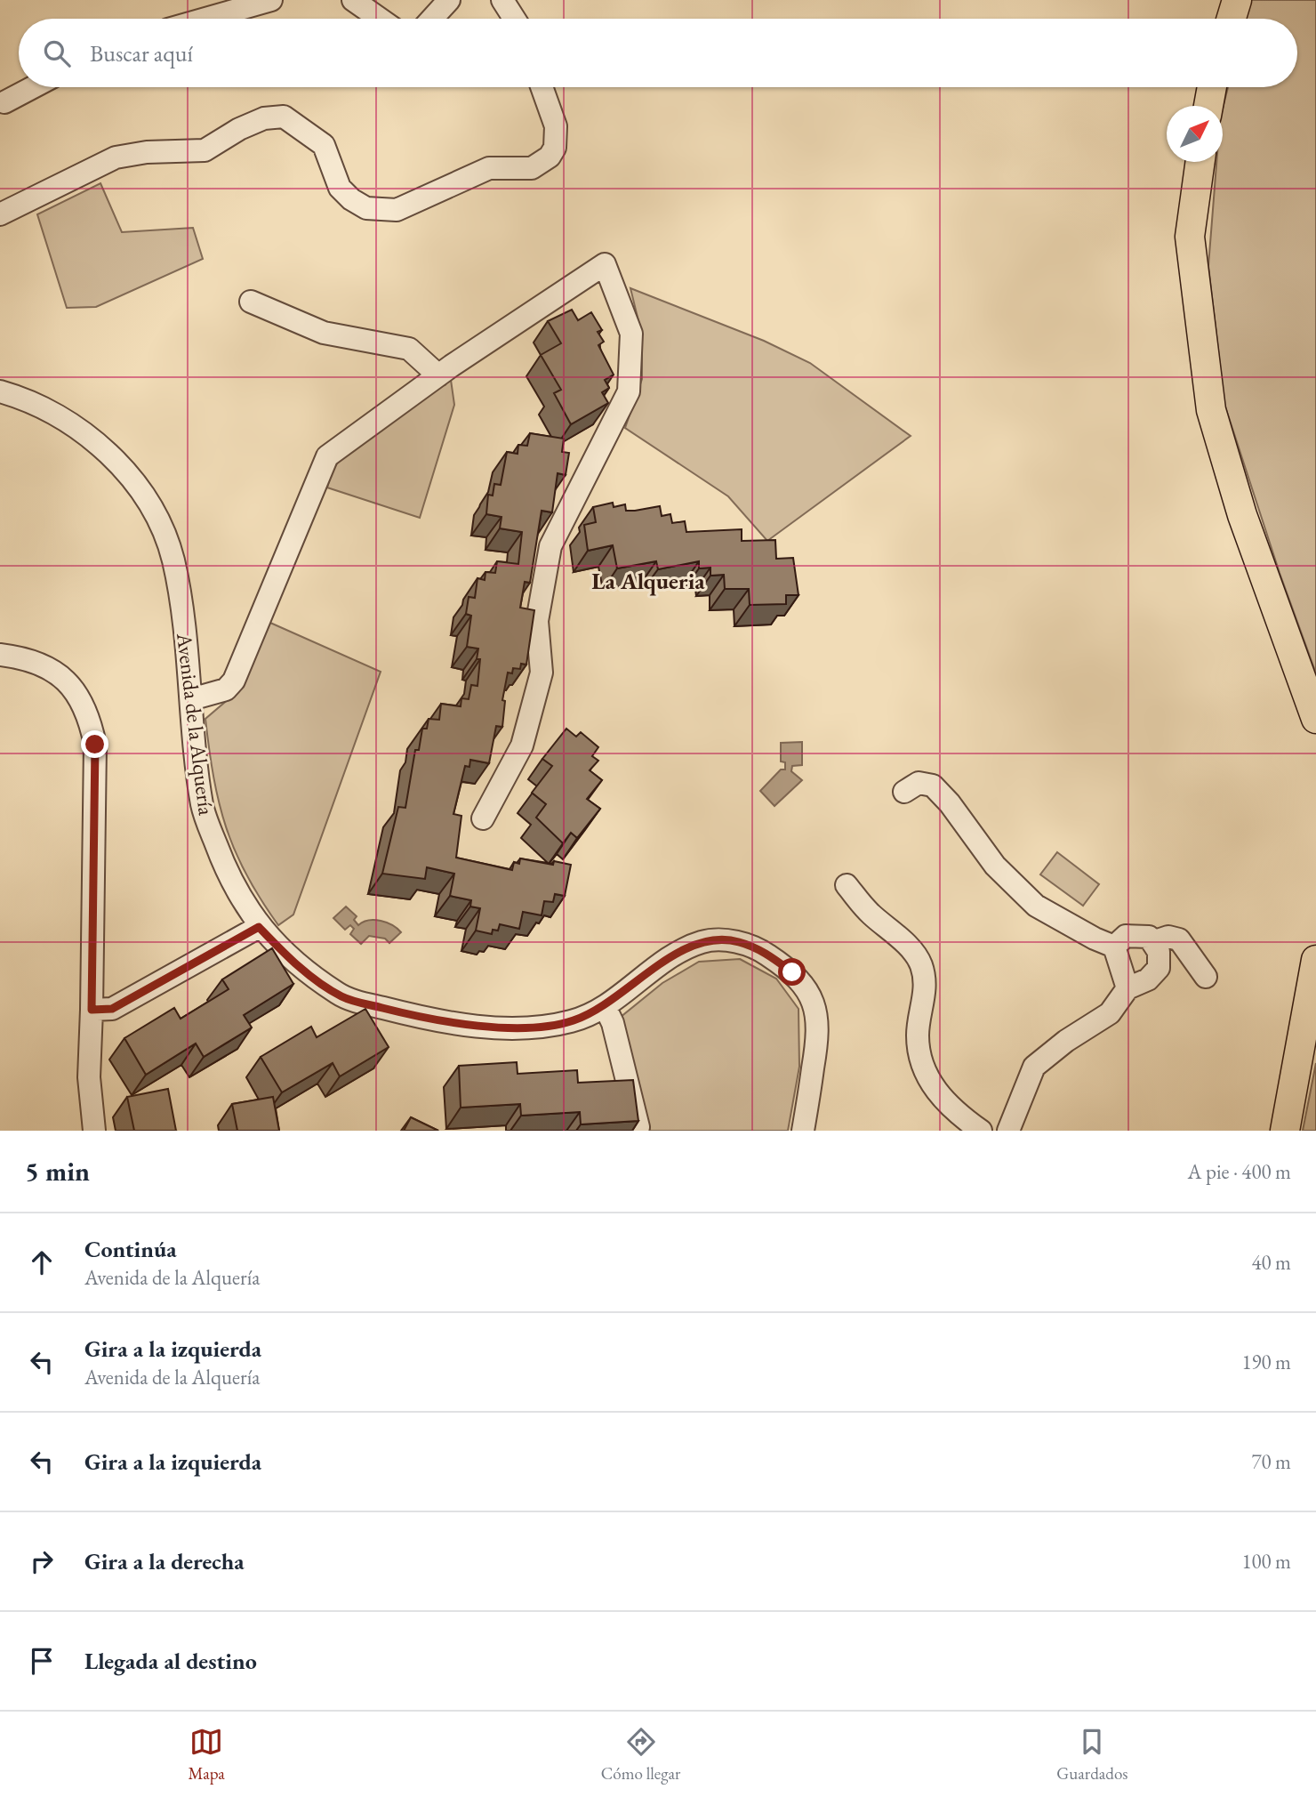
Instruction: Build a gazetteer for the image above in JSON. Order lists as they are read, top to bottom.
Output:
{
  "streets": {
    "street": ["Avenida de la Alquería"]
  },
  "districts": ["La Alqueria"],
  "north": "top right",
  "page": {
    "search": "Buscar aquí",
    "heading": ["5 min", "A pie · 400 m"],
    "list": [
      ["Continúa", "Avenida de la Alquería", "40 m"],
      ["Gira a la izquierda", "Avenida de la Alquería", "190 m"],
      ["Gira a la izquierda", "70 m"],
      ["Gira a la derecha", "100 m"],
      "Llegada al destino"
    ],
    "nav": ["Mapa", "Cómo llegar", "Guardados"]
  }
}
